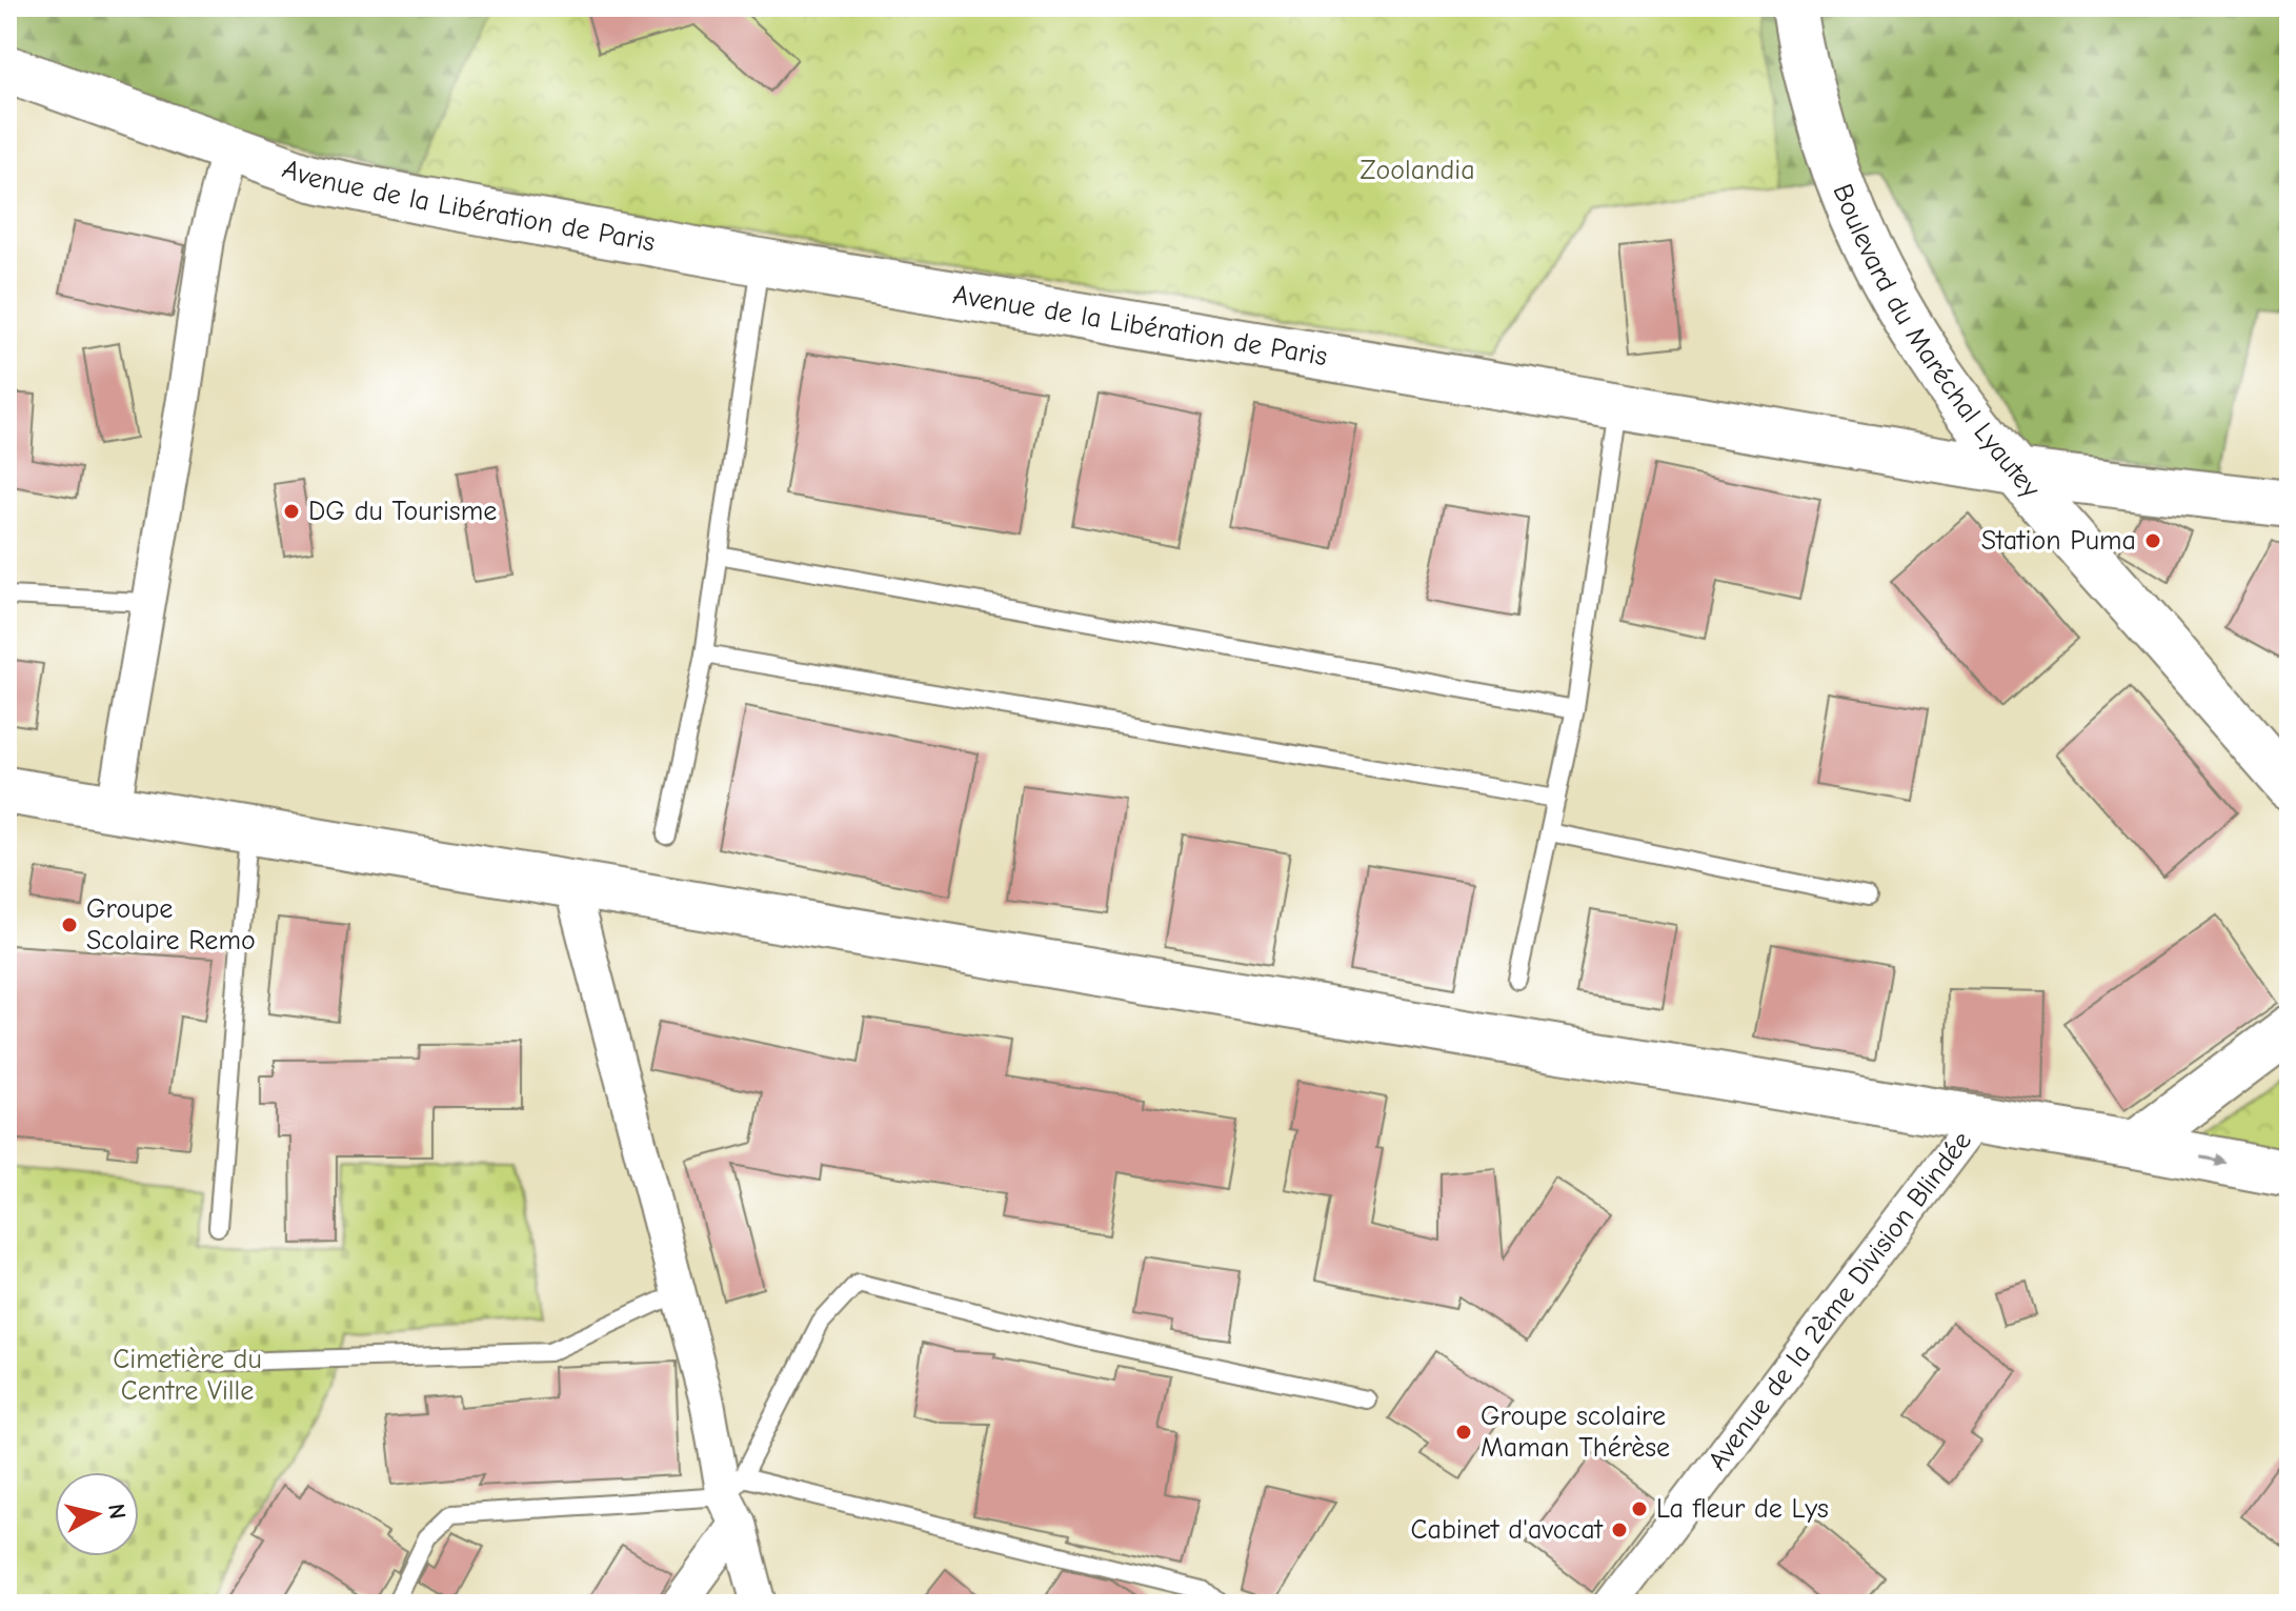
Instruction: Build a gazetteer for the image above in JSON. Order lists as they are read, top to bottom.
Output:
{
  "streets": {
    "street": ["Avenue de la Libération de Paris", "Boulevard du Maréchal Lyautey", "Avenue de la 2ème Division Blindée"]
  },
  "crossings": [
    ["Avenue de la Libération de Paris", "Boulevard du Maréchal Lyautey"]
  ],
  "parks": ["Zoolandia", "Cimetière du Centre Ville"],
  "places": [
    "DG du Tourisme",
    "Station Puma",
    "Groupe Scolaire Remo",
    "Groupe scolaire Maman Thérèse",
    "La fleur de Lys",
    "Cabinet d'avocat"
  ],
  "north": "right"
}
